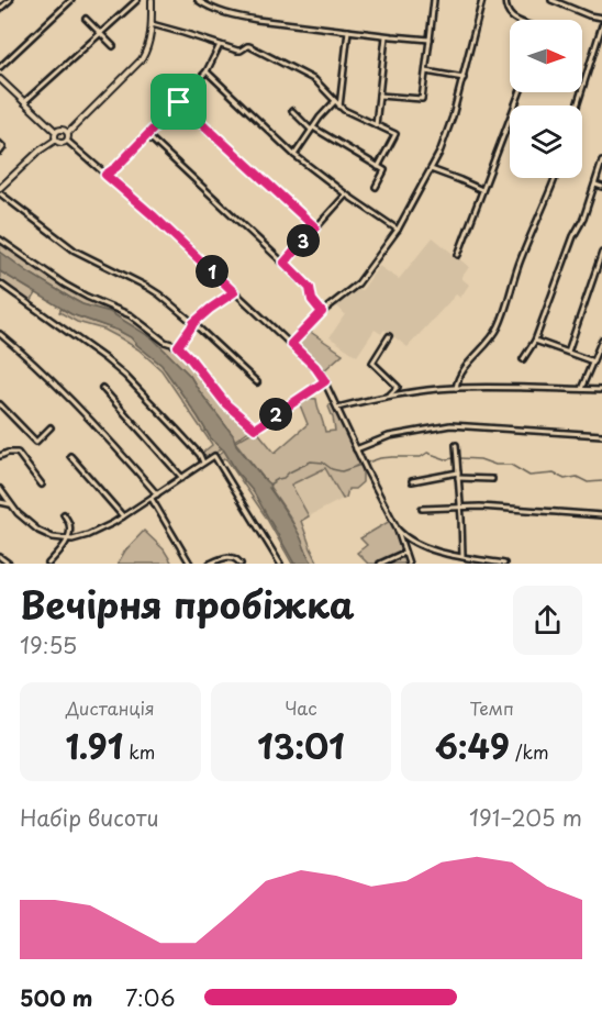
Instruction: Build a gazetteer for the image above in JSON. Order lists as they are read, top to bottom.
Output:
{
  "north": "right",
  "page": {
    "pins": ["3", "1", "2"],
    "heading": ["Вечірня пробіжка", "19:55"],
    "stats": [
      ["Дистанція", "1.91 km"],
      ["Час", "13:01"],
      ["Темп", "6:49 /km"]
    ],
    "chart": ["Набір висоти", "191–205 m"],
    "list": [
      {
        "name": "500 m",
        "note": "7:06"
      }
    ]
  }
}
